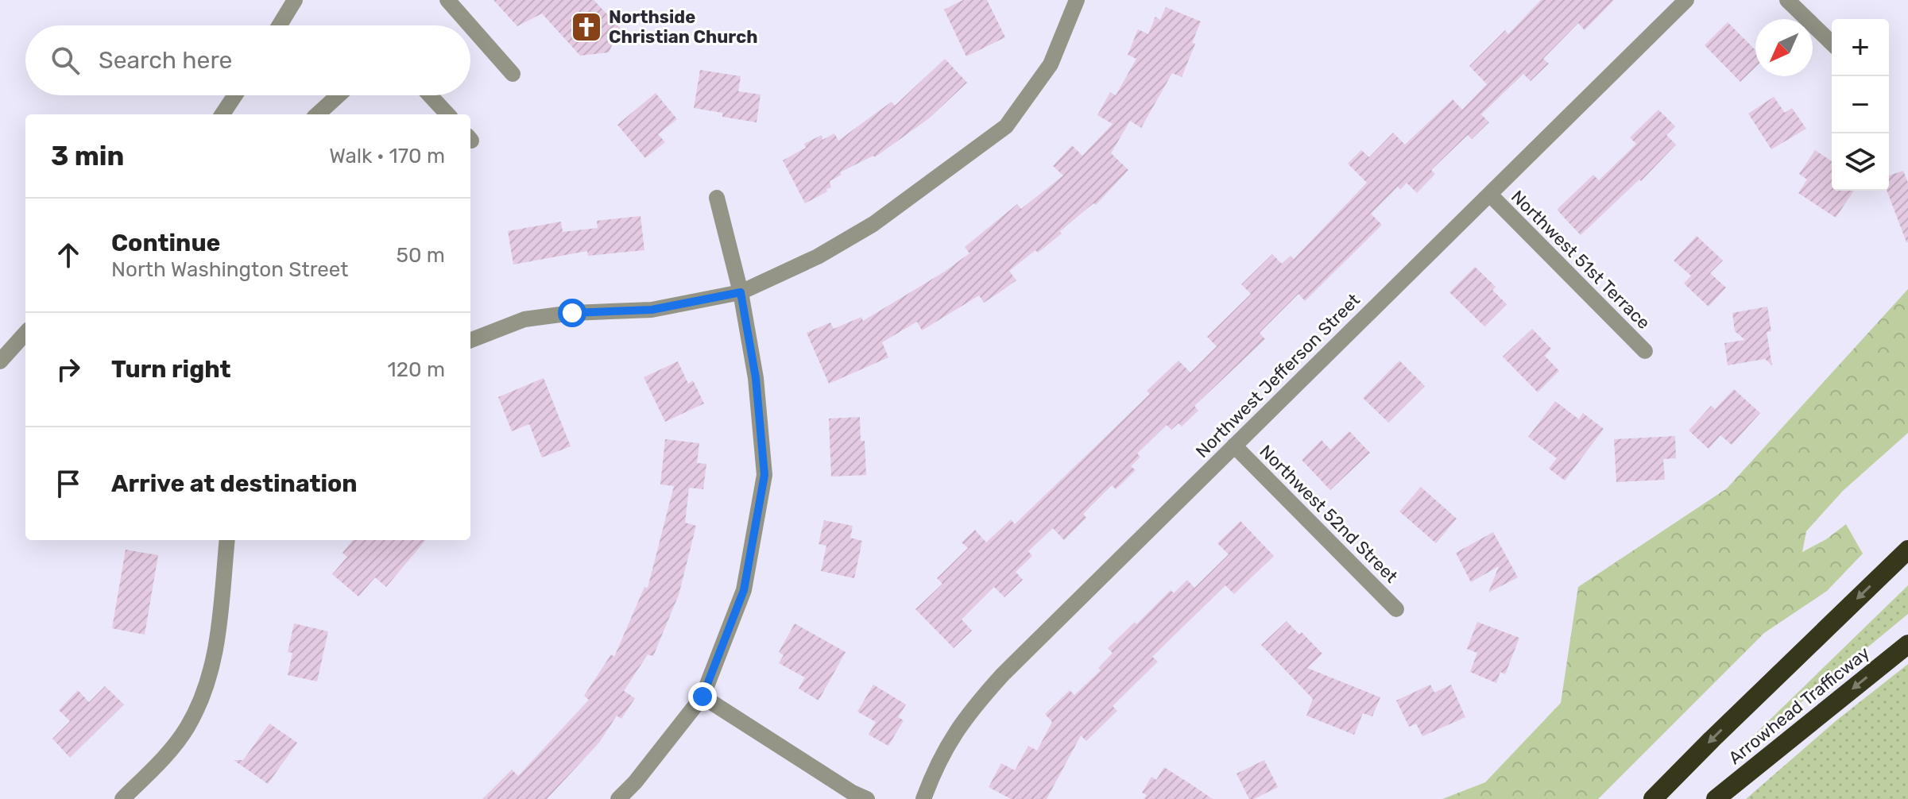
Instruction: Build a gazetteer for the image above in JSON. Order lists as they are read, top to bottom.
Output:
{
  "streets": {
    "highway": ["Arrowhead Trafficway"],
    "street": ["Northwest 51st Terrace", "Northwest Jefferson Street", "Northwest 52nd Street"]
  },
  "crossings": [
    ["Northwest 51st Terrace", "Northwest Jefferson Street"],
    ["Northwest Jefferson Street", "Northwest 52nd Street"]
  ],
  "places": {
    "church": ["Northside Christian Church"]
  },
  "north": "bottom left",
  "page": {
    "map_buttons": ["+", "−"],
    "search": "Search here",
    "heading": ["3 min", "Walk · 170 m"],
    "list": [
      ["Continue", "North Washington Street", "50 m"],
      ["Turn right", "120 m"],
      "Arrive at destination"
    ]
  }
}
